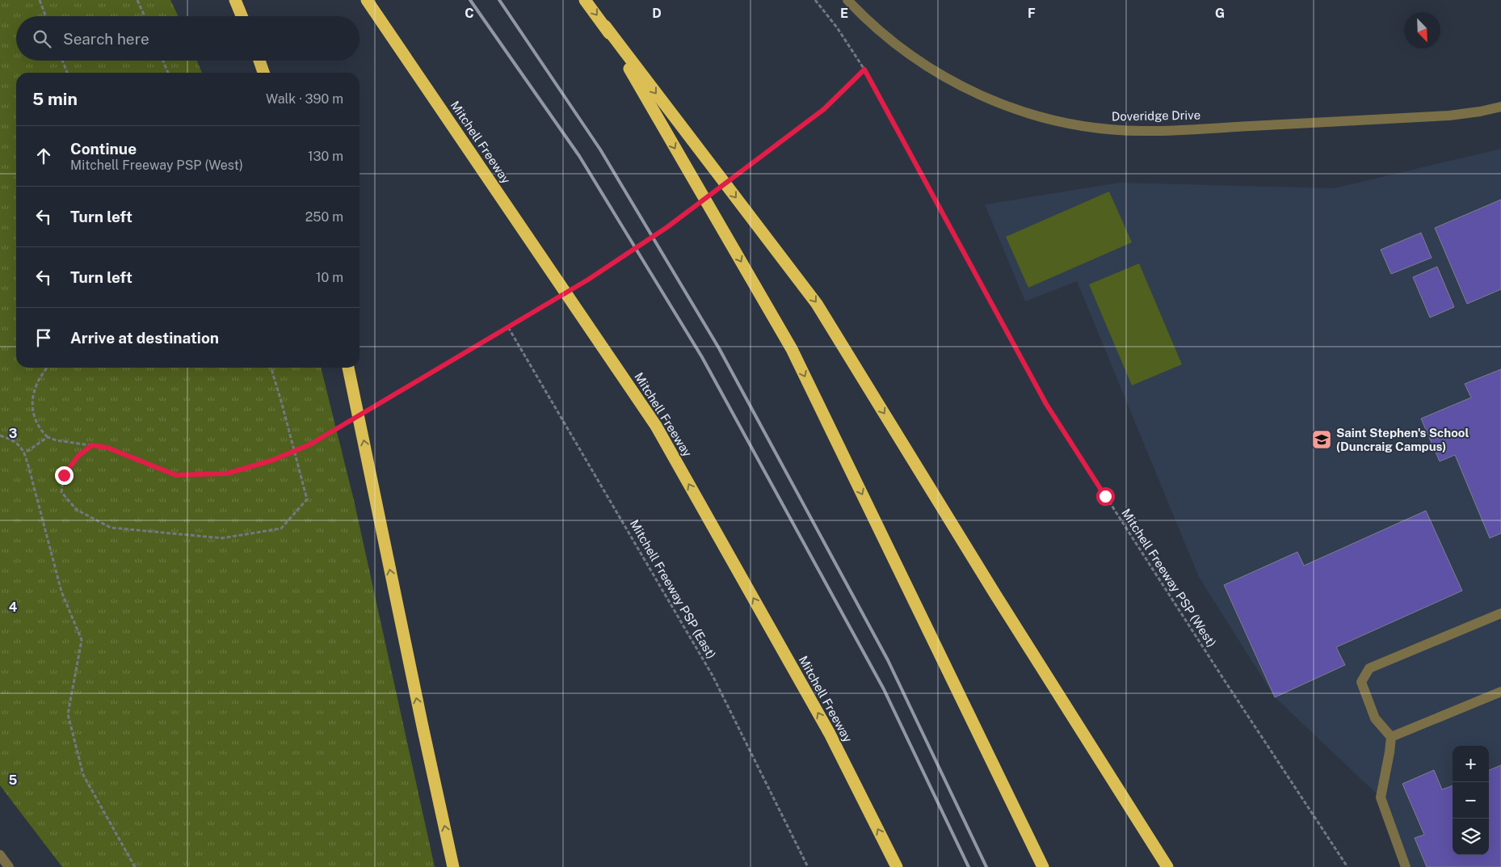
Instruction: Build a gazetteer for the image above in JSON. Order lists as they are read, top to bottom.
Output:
{
  "streets": {
    "highway": ["Mitchell Freeway"],
    "street": ["Doveridge Drive"],
    "path": ["Mitchell Freeway PSP (West)", "Mitchell Freeway PSP (East)"]
  },
  "one_way": ["Mitchell Freeway"],
  "places": {
    "school or university": ["Saint Stephen's School (Duncraig Campus)"]
  },
  "north": "bottom right",
  "page": {
    "search": "Search here",
    "heading": ["5 min", "Walk · 390 m"],
    "list": [
      ["Continue", "Mitchell Freeway PSP (West)", "130 m"],
      ["Turn left", "250 m"],
      ["Turn left", "10 m"],
      "Arrive at destination"
    ],
    "map_buttons": ["+", "−"]
  },
  "grid": {
    "columns": [
      "C",
      "D",
      "E",
      "F",
      "G"
    ],
    "rows": ["3", "4", "5"]
  }
}
